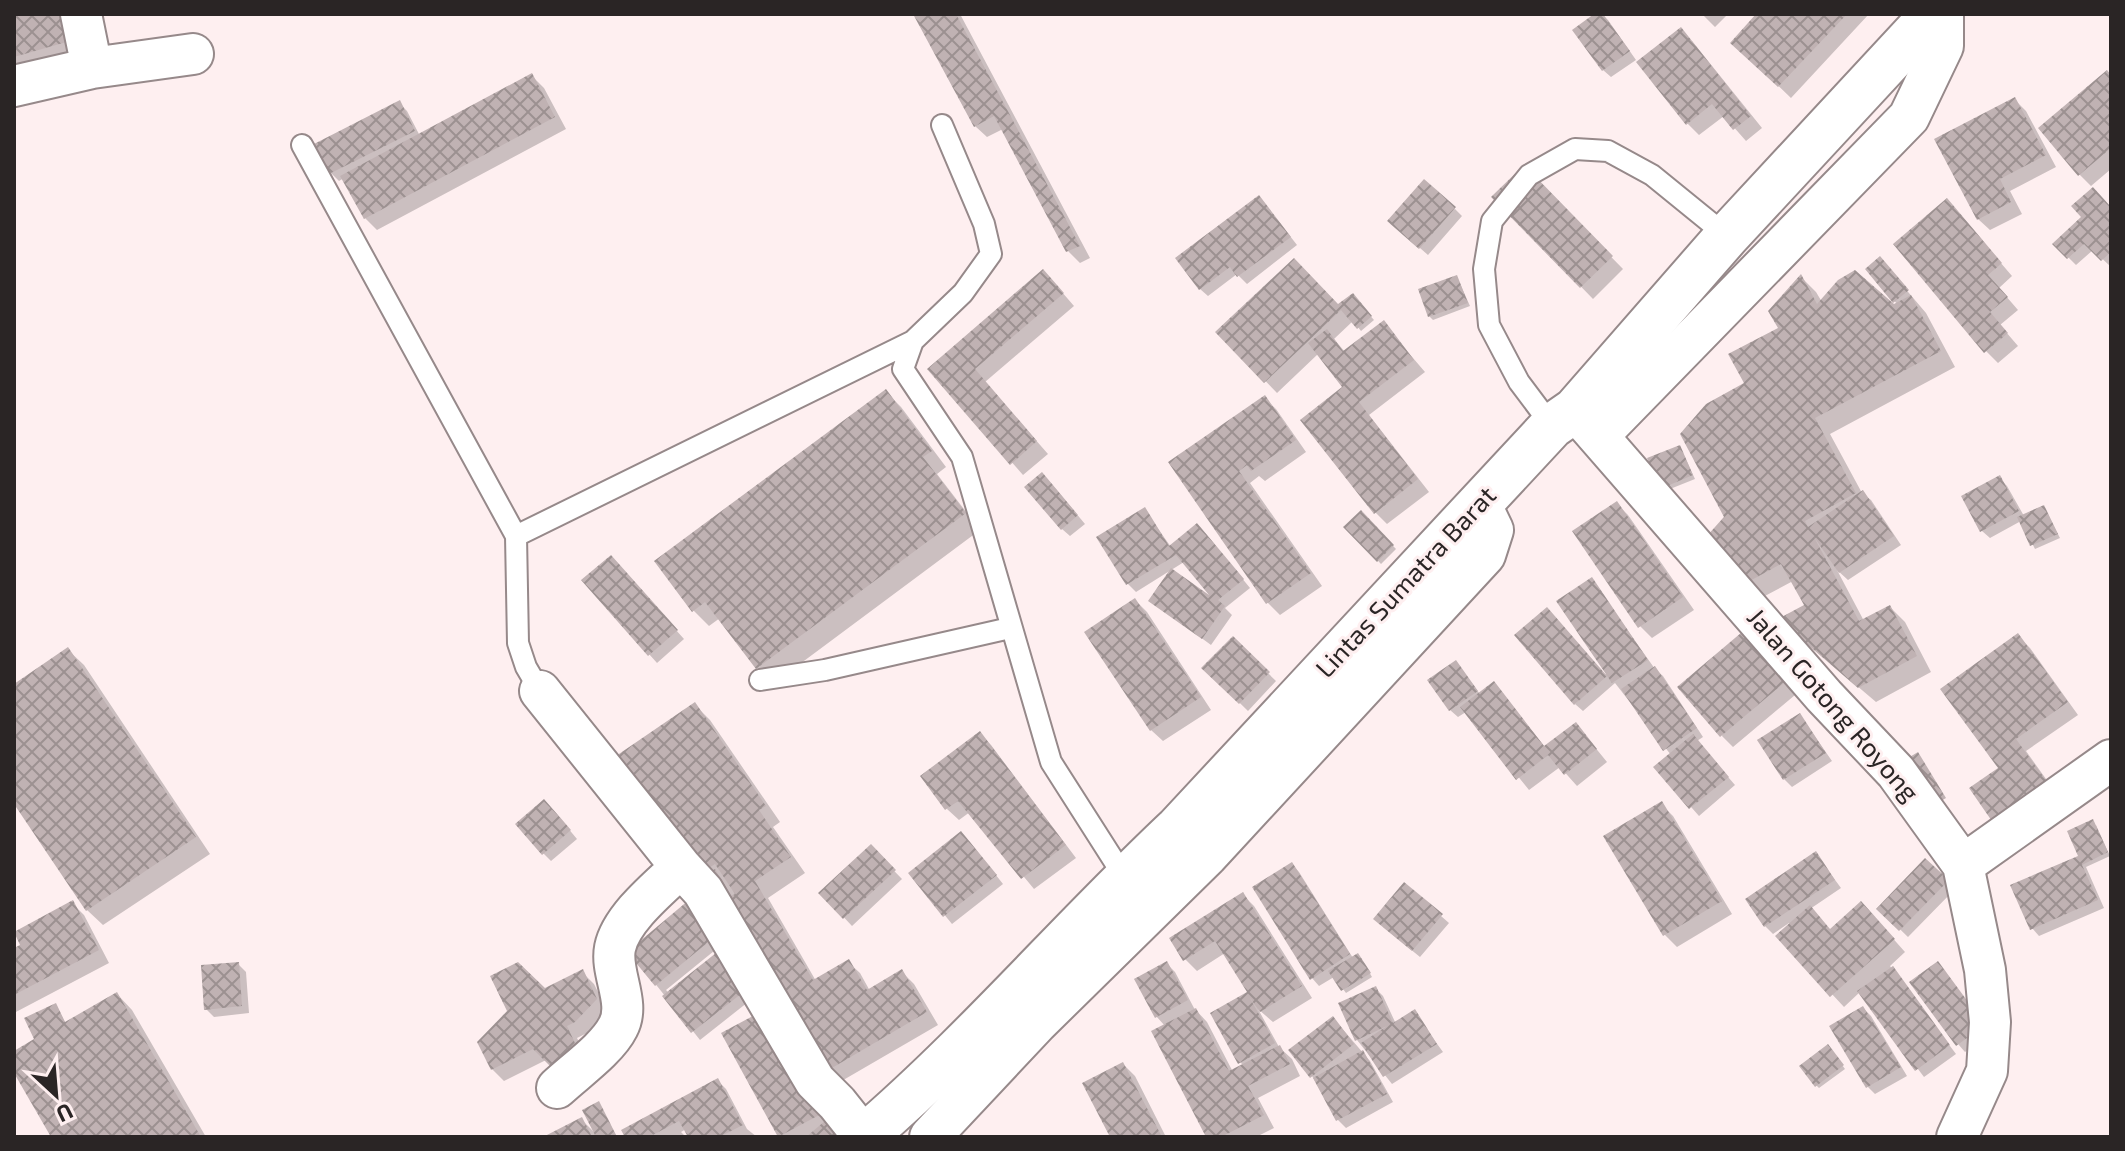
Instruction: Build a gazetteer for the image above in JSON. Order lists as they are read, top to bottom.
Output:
{
  "streets": {
    "highway": ["Lintas Sumatra Barat"],
    "street": ["Jalan Gotong Royong"]
  },
  "crossings": [
    ["Lintas Sumatra Barat", "Jalan Gotong Royong"]
  ],
  "north": "bottom right"
}
